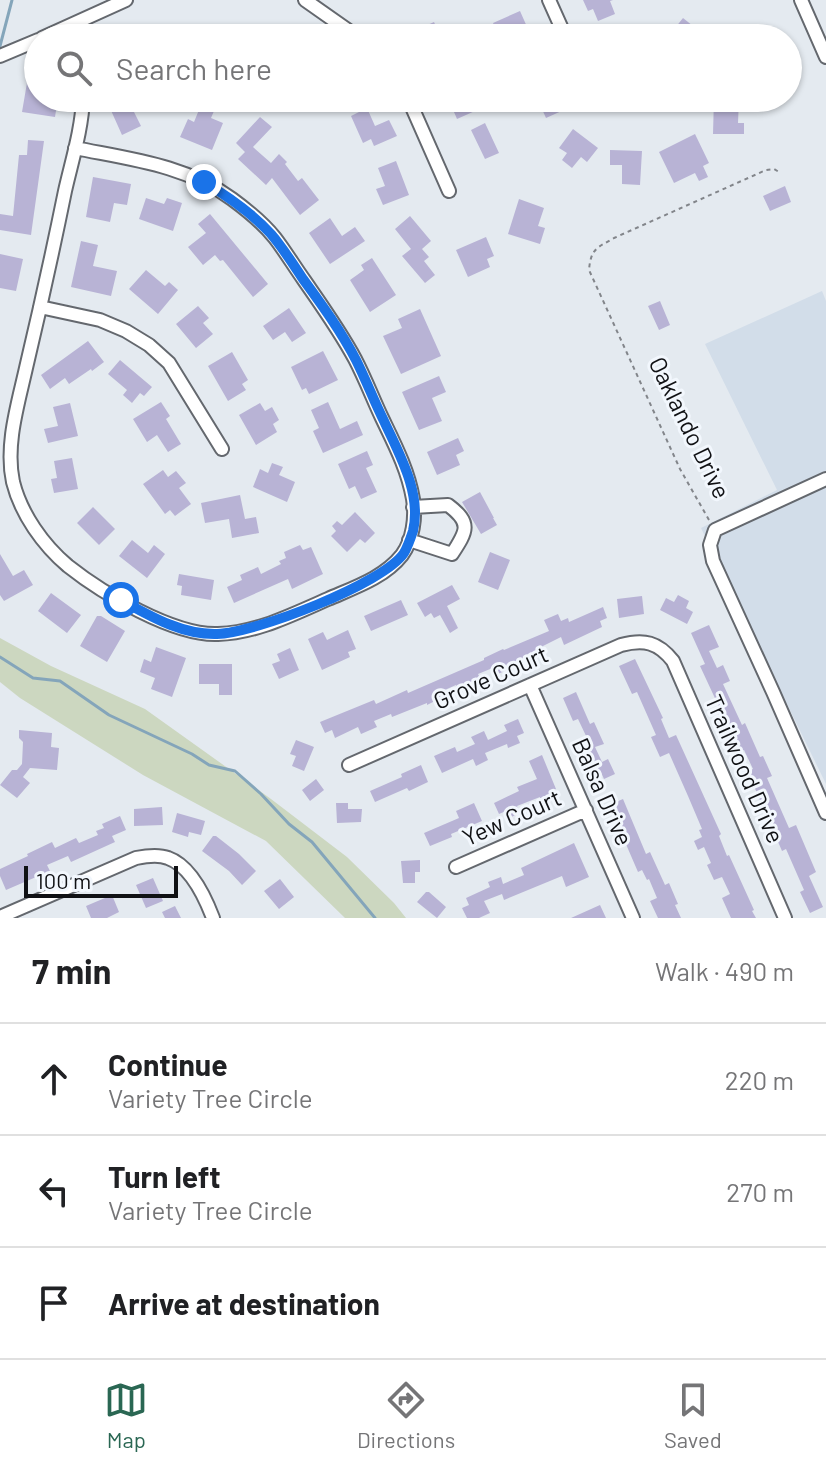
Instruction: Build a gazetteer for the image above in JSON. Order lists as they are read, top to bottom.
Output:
{
  "streets": {
    "street": [
      "Oaklando Drive",
      "Grove Court",
      "Trailwood Drive",
      "Balsa Drive",
      "Yew Court"
    ]
  },
  "crossings": [
    ["Grove Court", "Trailwood Drive"],
    ["Grove Court", "Balsa Drive"],
    ["Balsa Drive", "Yew Court"]
  ],
  "scale_bar": "100 m",
  "page": {
    "search": "Search here",
    "scale": "100 m",
    "heading": ["7 min", "Walk · 490 m"],
    "list": [
      ["Continue", "Variety Tree Circle", "220 m"],
      ["Turn left", "Variety Tree Circle", "270 m"],
      "Arrive at destination"
    ],
    "nav": ["Map", "Directions", "Saved"]
  }
}
